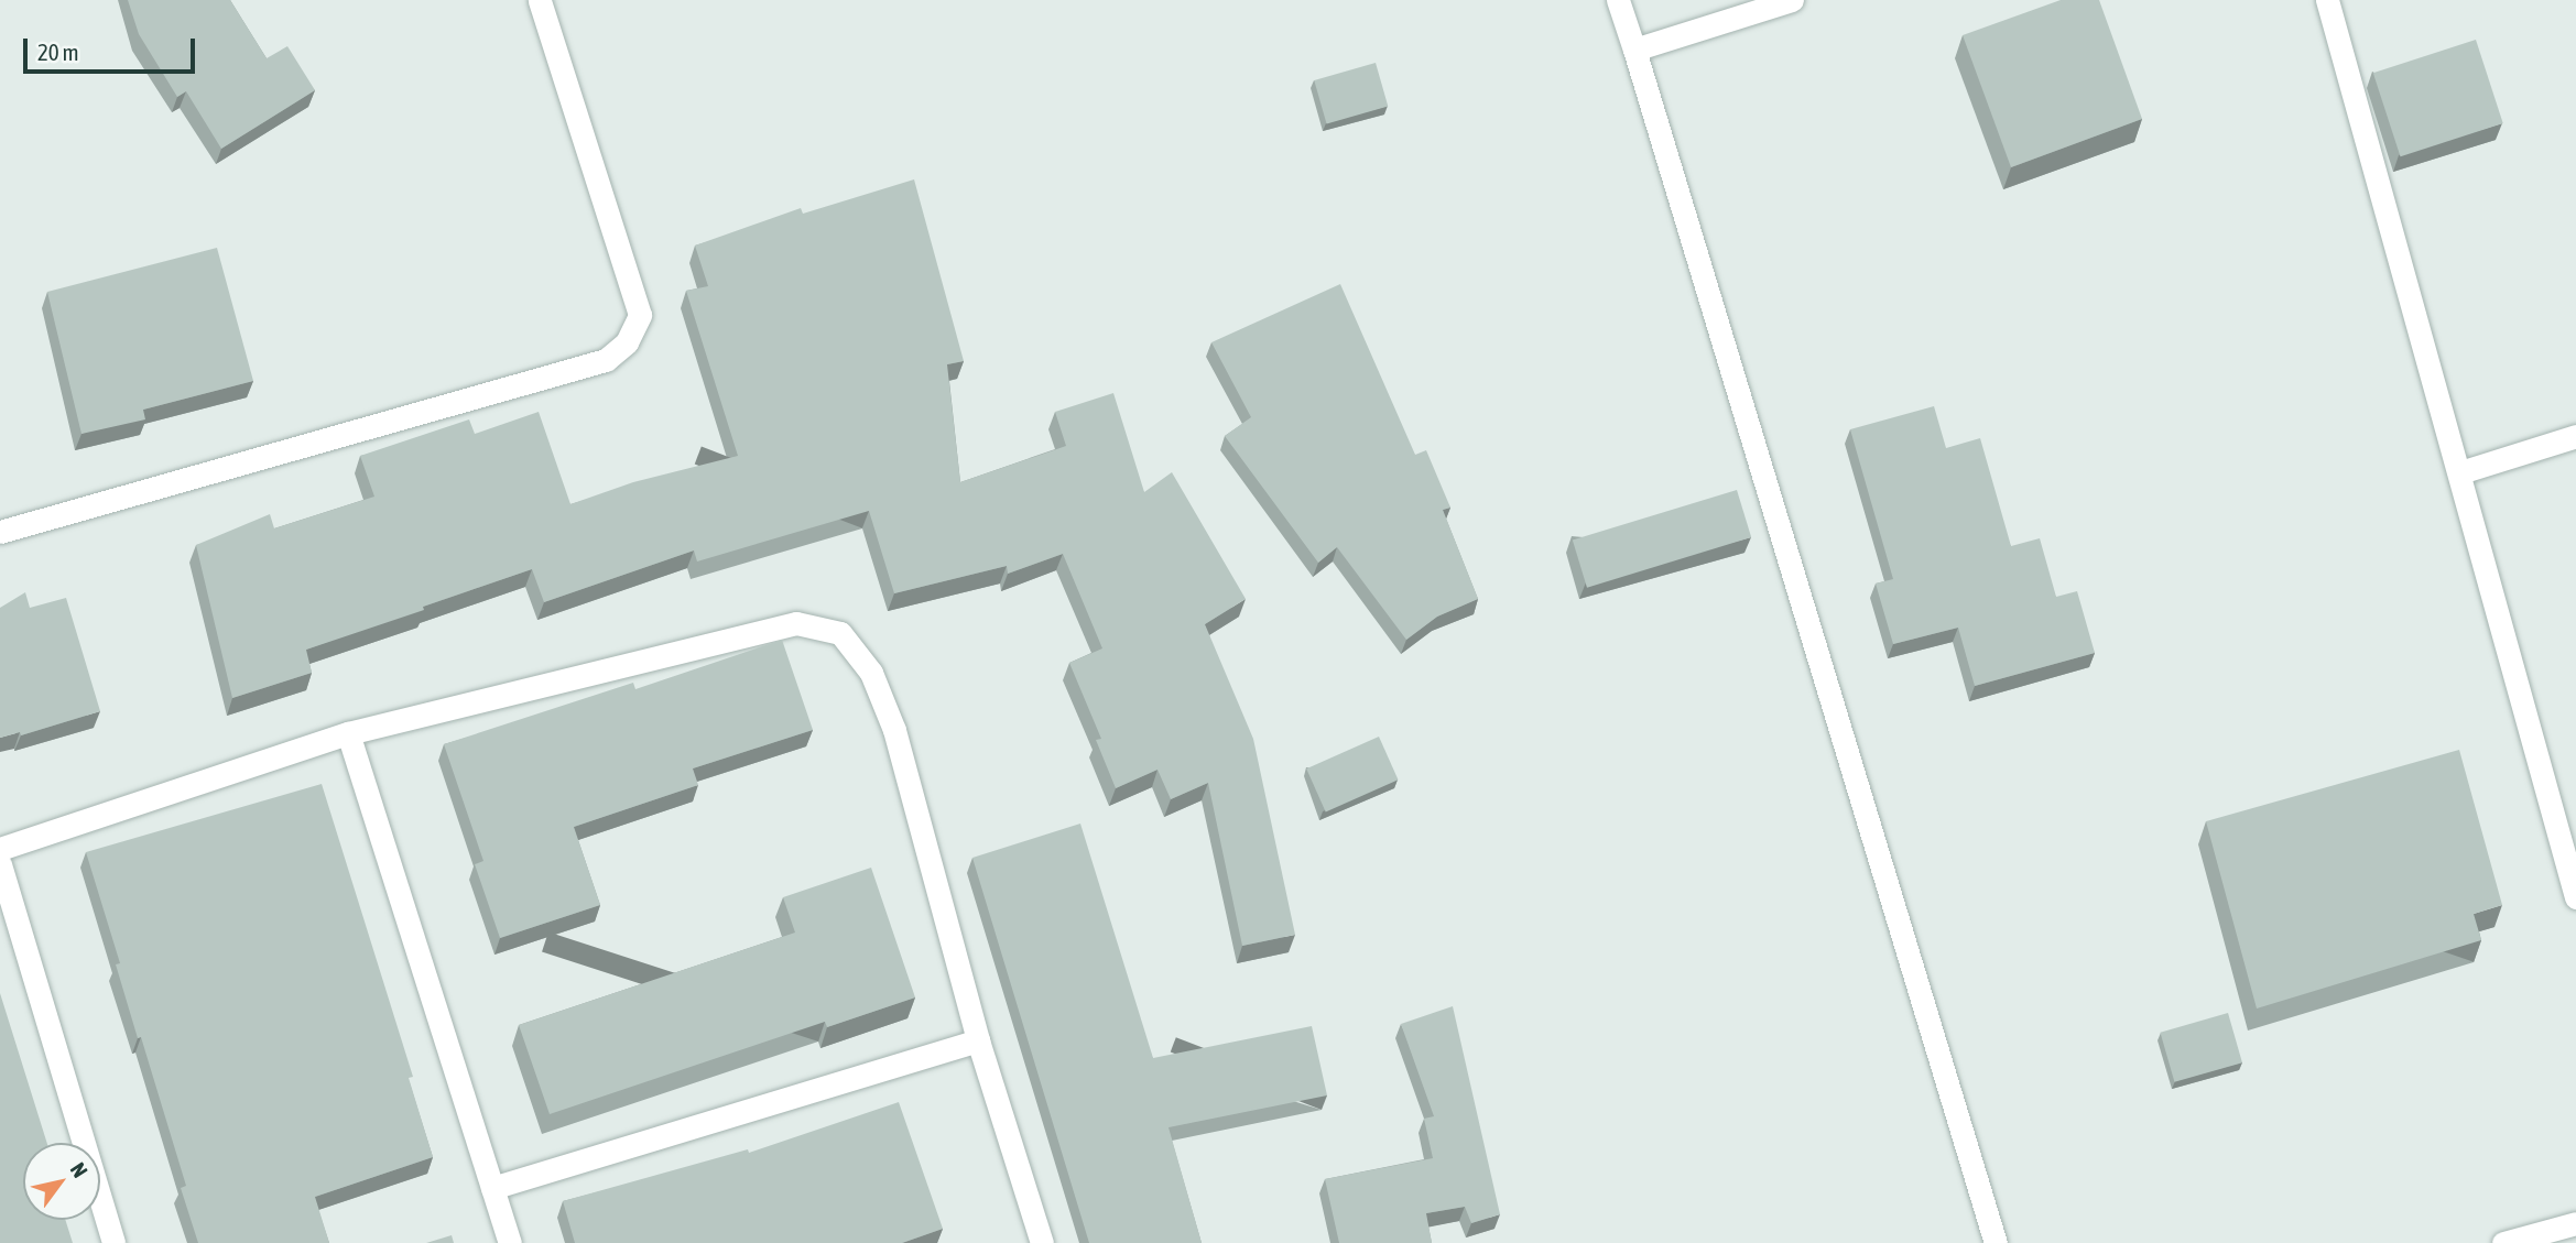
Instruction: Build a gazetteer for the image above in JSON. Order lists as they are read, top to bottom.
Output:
{
  "scale_bar": "20 m",
  "north": "top right"
}
